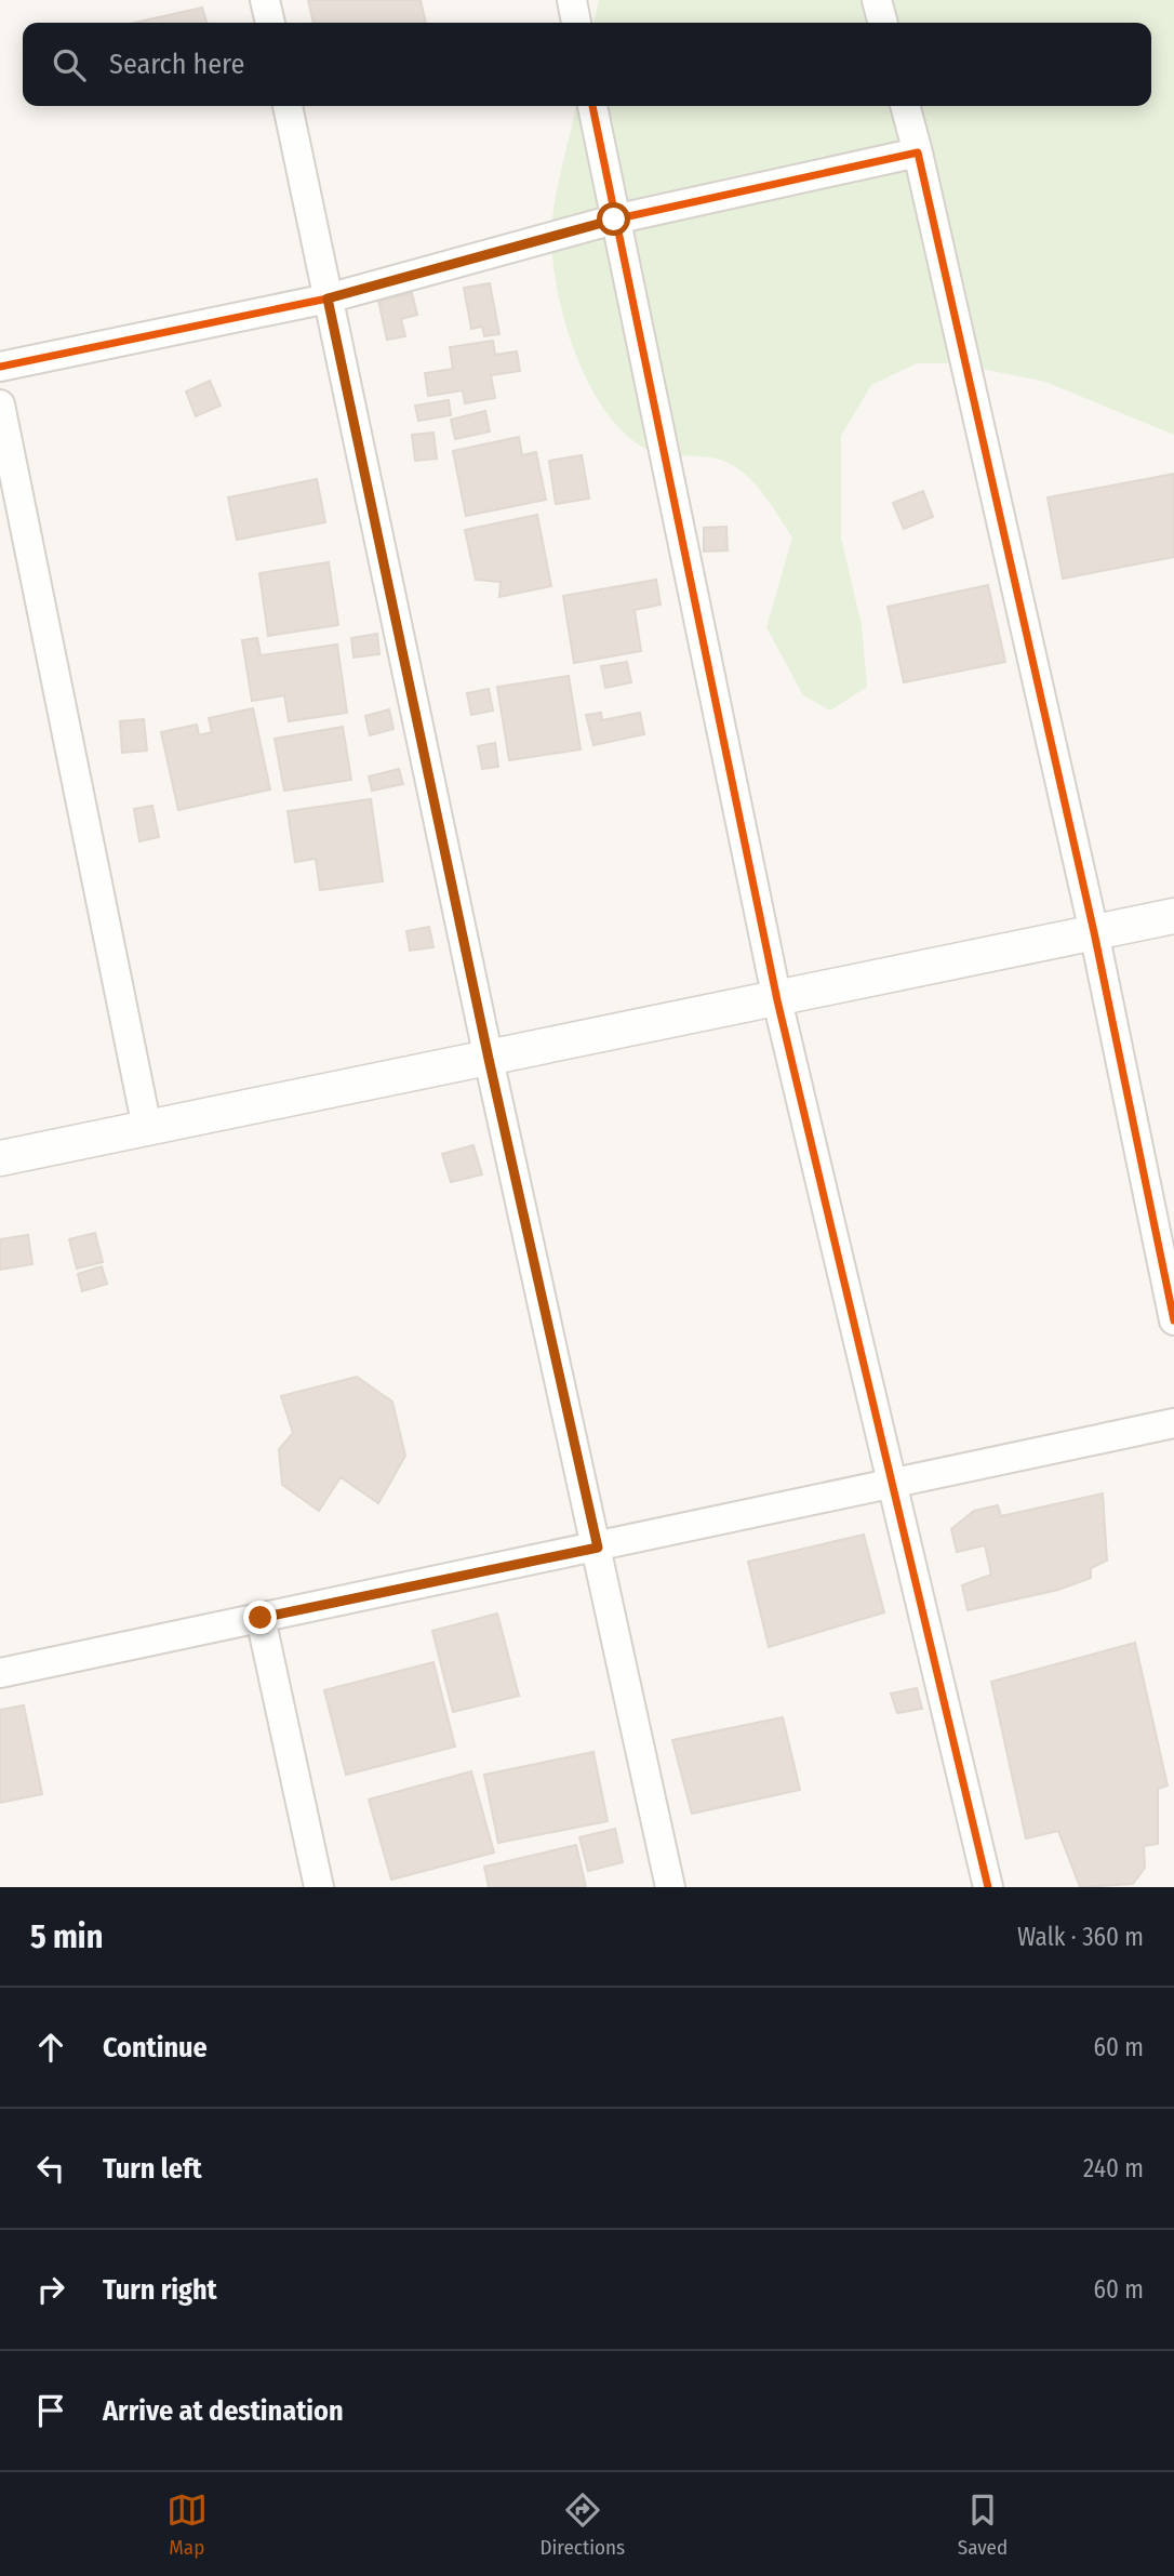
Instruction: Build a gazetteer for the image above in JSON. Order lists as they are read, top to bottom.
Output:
{
  "page": {
    "search": "Search here",
    "heading": ["5 min", "Walk · 360 m"],
    "list": [
      ["Continue", "60 m"],
      ["Turn left", "240 m"],
      ["Turn right", "60 m"],
      "Arrive at destination"
    ],
    "nav": ["Map", "Directions", "Saved"]
  }
}
